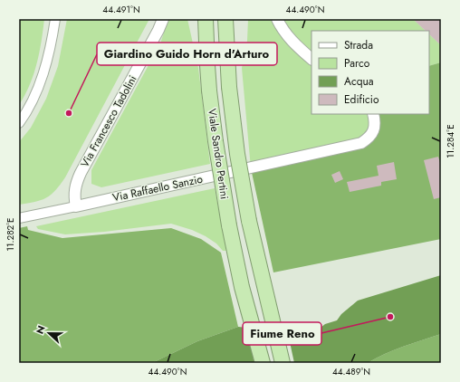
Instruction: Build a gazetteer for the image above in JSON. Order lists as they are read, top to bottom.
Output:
{
  "streets": {
    "highway": ["Viale Sandro Pertini"],
    "street": ["Via Francesco Tadolini", "Via Raffaello Sanzio"]
  },
  "crossings": [
    ["Via Francesco Tadolini", "Via Raffaello Sanzio"]
  ],
  "places": ["Giardino Guido Horn d'Arturo", "Fiume Reno"],
  "legend": [
    "Strada",
    "Parco",
    "Acqua",
    "Edificio"
  ],
  "north": "left",
  "coordinates": [
    "44.491°N",
    "44.490°N",
    "11.284°E",
    "11.282°E",
    "44.489°N"
  ]
}
